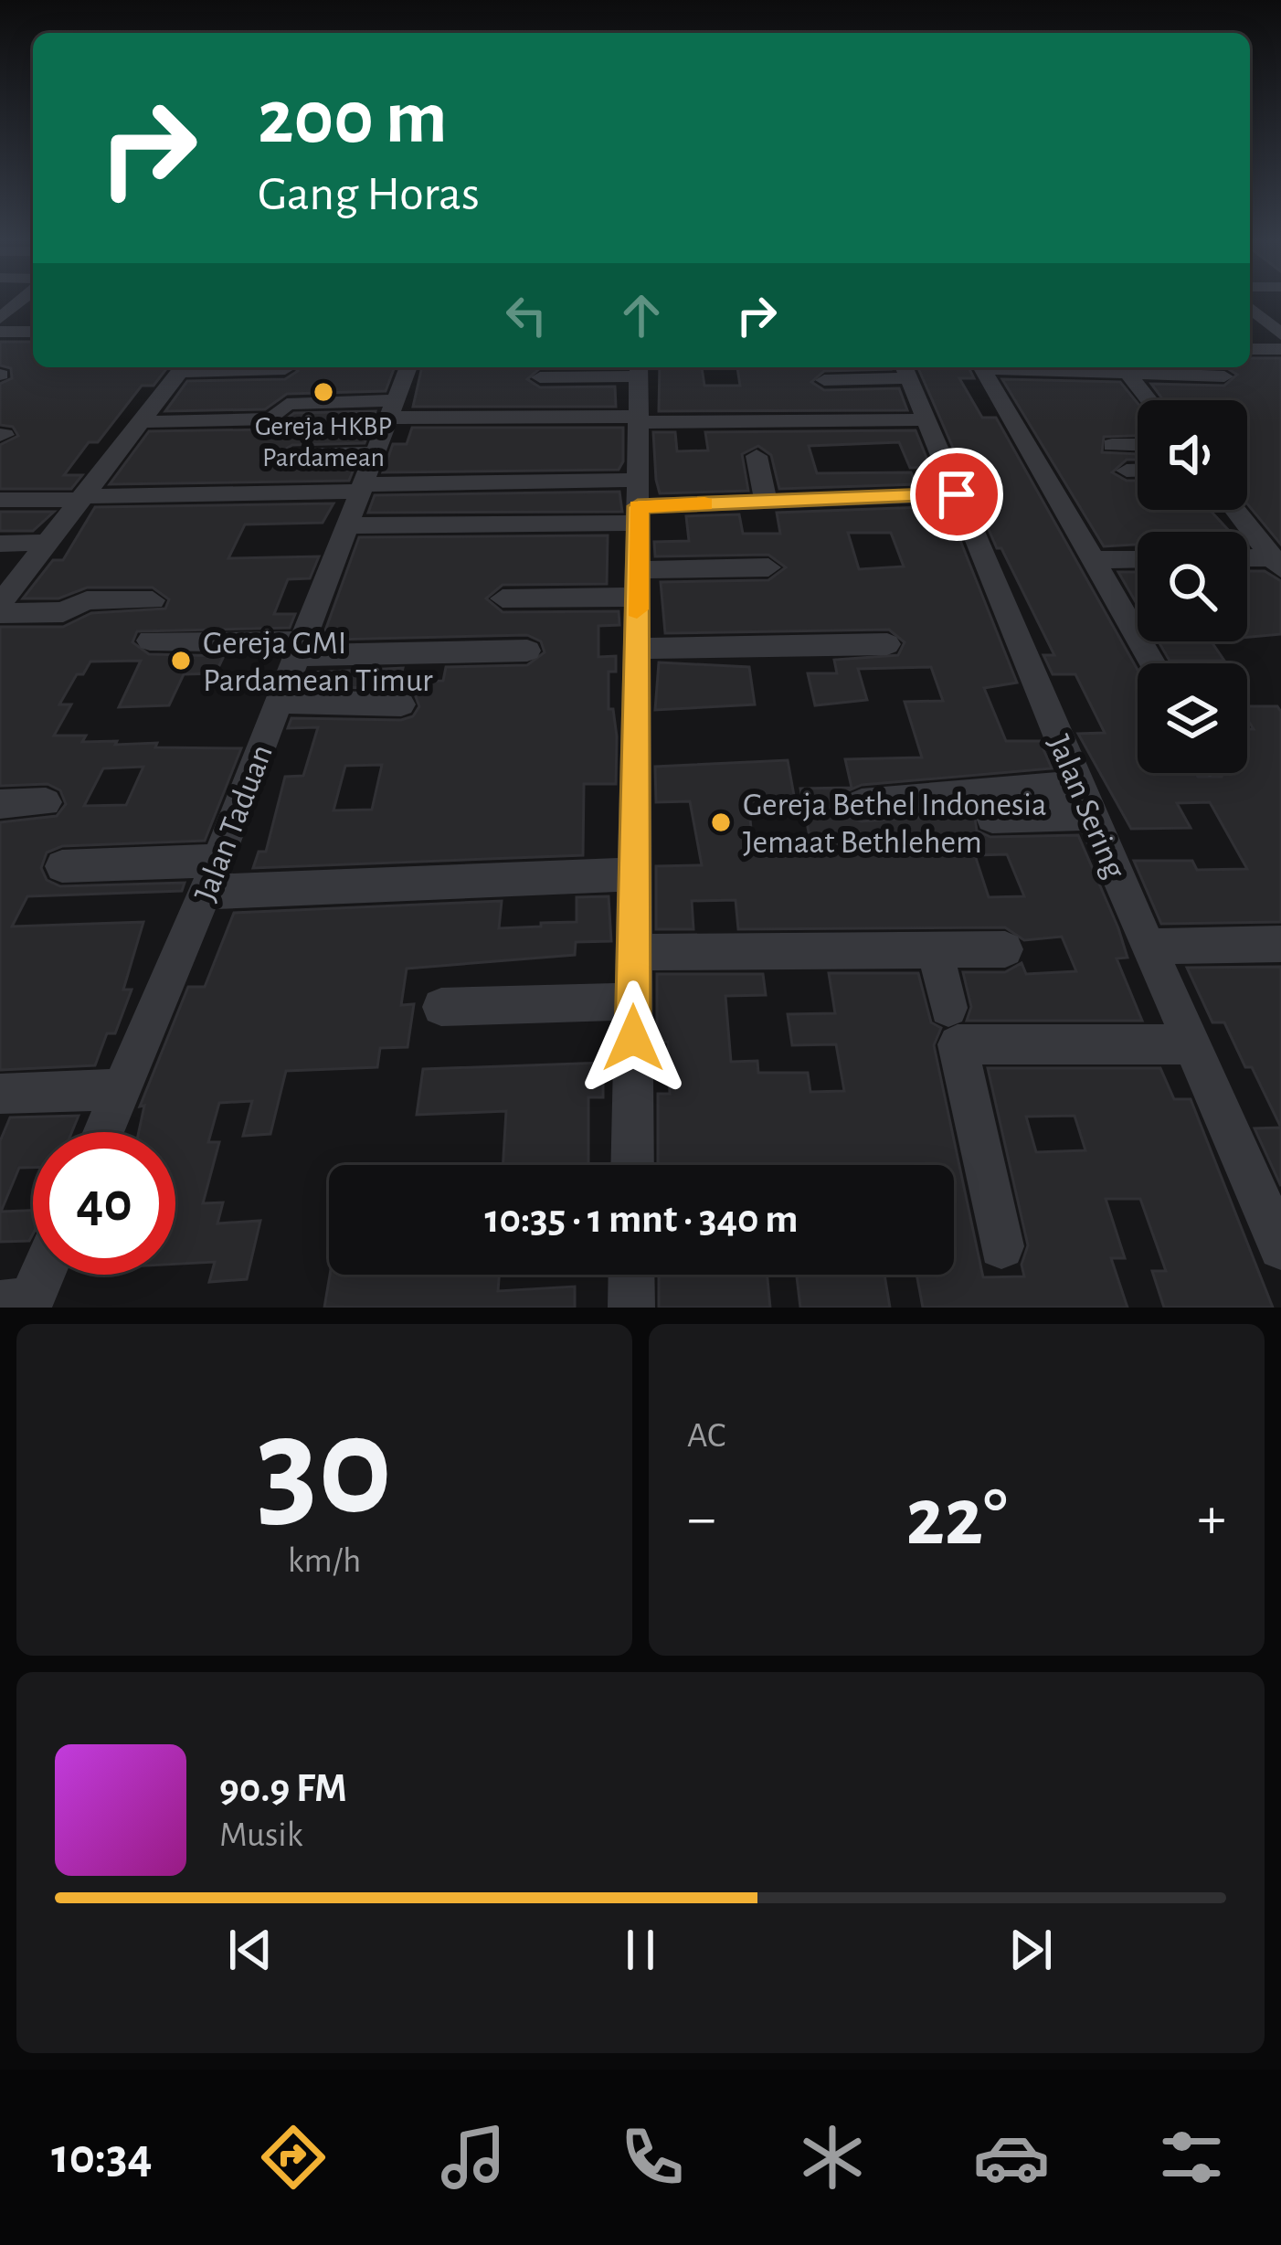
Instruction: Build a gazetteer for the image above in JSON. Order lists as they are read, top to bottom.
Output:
{
  "streets": {
    "street": ["Jalan Sering", "Jalan Taduan"]
  },
  "places": ["Gereja HKBP Pardamean", "Gereja GMI Pardamean Timur", "Gereja Bethel Indonesia Jemaat Bethlehem"],
  "page": {
    "turn": ["200 m", "Gang Horas"],
    "limit": "40",
    "trip": "10:35 · 1 mnt · 340 m",
    "tile": [
      ["30", "km/h"],
      "AC"
    ],
    "heat": ["−", "22°", "+"],
    "song": ["90.9 FM", "Musik"],
    "tabs": "10:34"
  }
}
